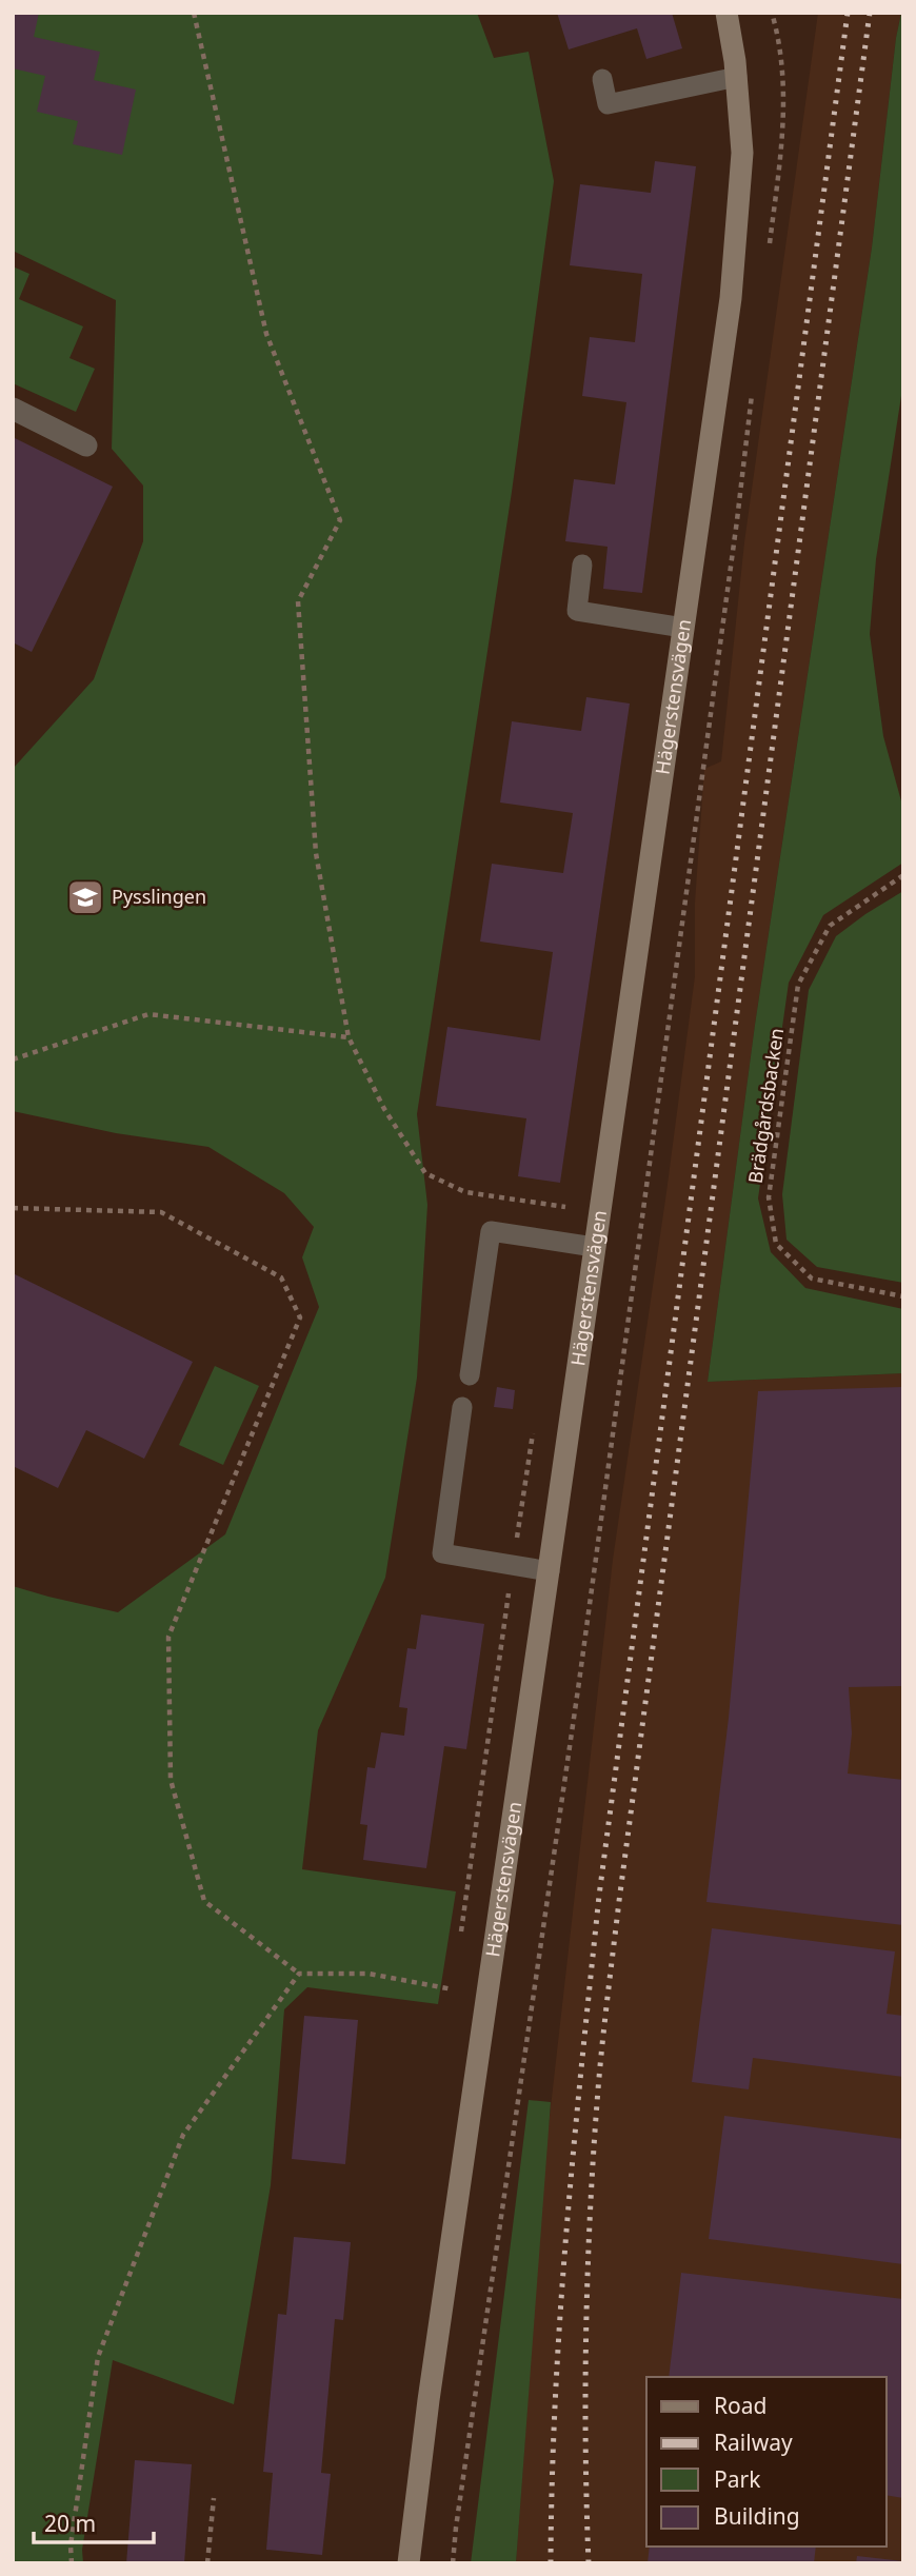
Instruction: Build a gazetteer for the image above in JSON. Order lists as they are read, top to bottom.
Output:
{
  "streets": {
    "street": ["Hägerstensvägen"],
    "path": ["Brädgårdsbacken"]
  },
  "places": {
    "school or university": ["Pysslingen"]
  },
  "legend": [
    "Road",
    "Railway",
    "Park",
    "Building"
  ],
  "scale_bar": "20 m"
}
